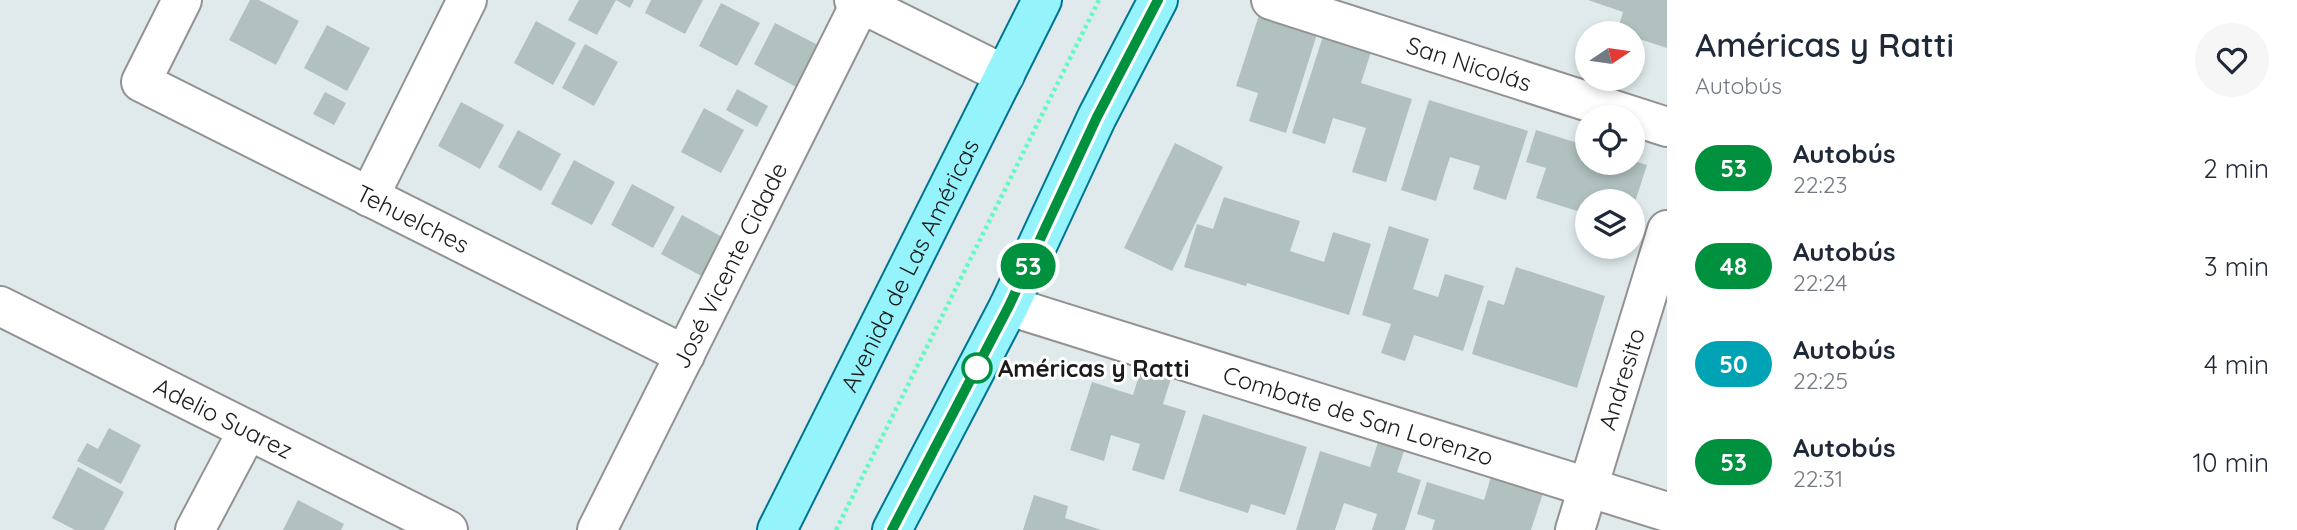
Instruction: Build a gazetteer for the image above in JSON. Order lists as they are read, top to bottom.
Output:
{
  "streets": {
    "main road": ["Avenida de Las Américas"],
    "street": [
      "San Nicolás",
      "Tehuelches",
      "José Vicente Cidade",
      "Andresito",
      "Combate de San Lorenzo",
      "Adelio Suarez"
    ]
  },
  "crossings": [
    ["Tehuelches", "José Vicente Cidade"],
    ["Andresito", "Combate de San Lorenzo"]
  ],
  "places": ["Américas y Ratti"],
  "lines": ["bus line 53"],
  "north": "right",
  "page": {
    "on_map": "53",
    "heading": ["Américas y Ratti", "Autobús"],
    "list": [
      {
        "mark": "53",
        "name": "Autobús",
        "note": "22:23",
        "value": "2 min"
      },
      {
        "mark": "48",
        "name": "Autobús",
        "note": "22:24",
        "value": "3 min"
      },
      {
        "mark": "50",
        "name": "Autobús",
        "note": "22:25",
        "value": "4 min"
      },
      {
        "mark": "53",
        "name": "Autobús",
        "note": "22:31",
        "value": "10 min"
      }
    ]
  }
}
